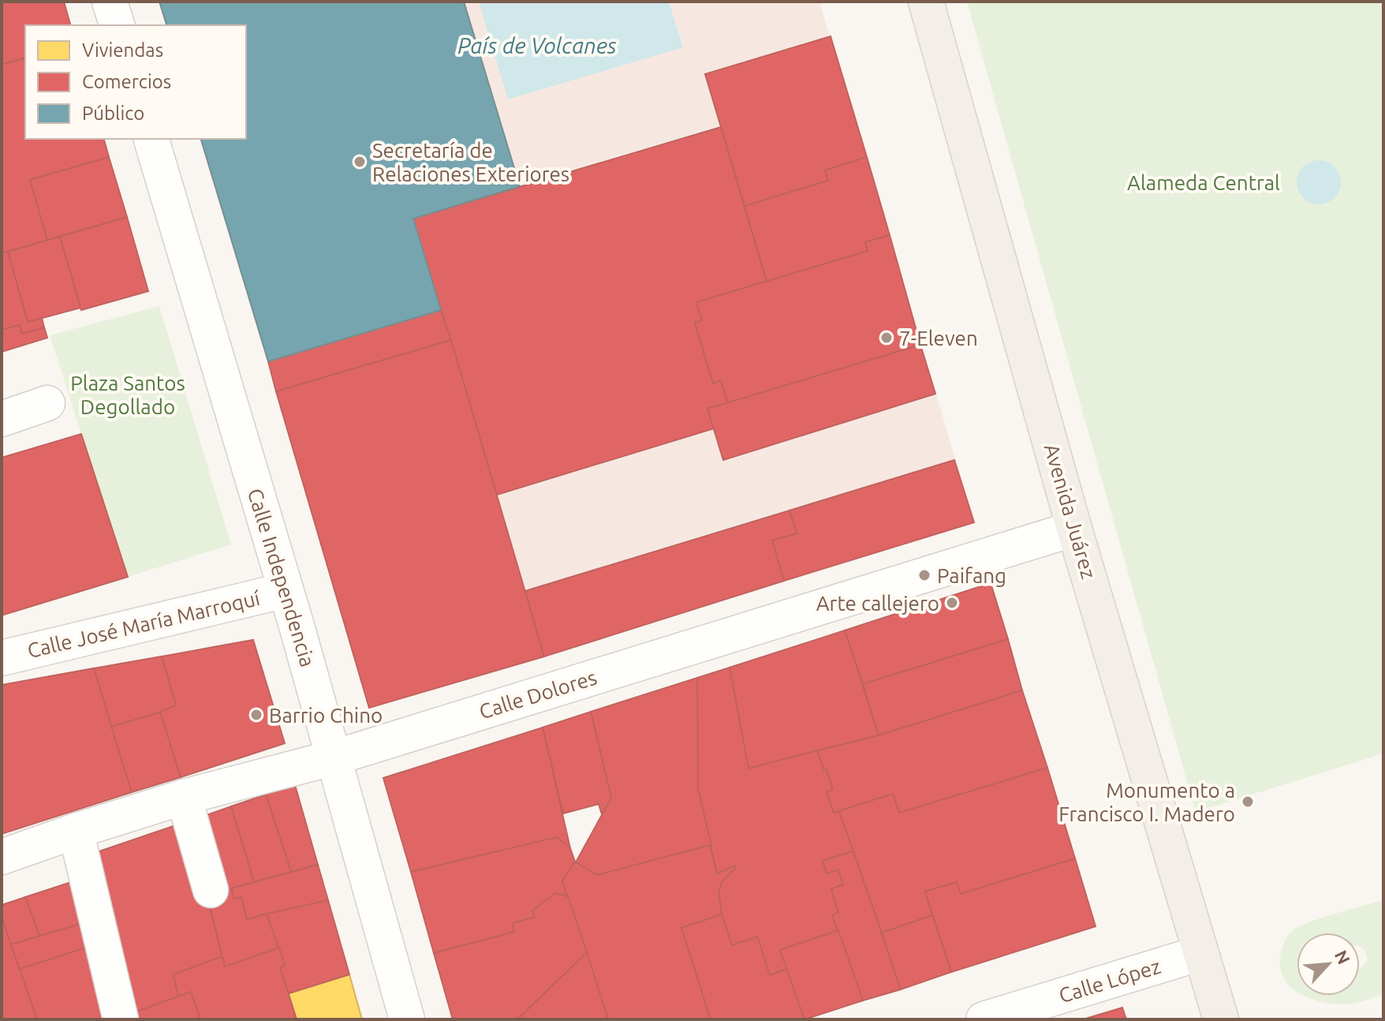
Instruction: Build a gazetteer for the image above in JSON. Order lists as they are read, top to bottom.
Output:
{
  "streets": {
    "main road": ["Avenida Juárez"],
    "street": [
      "Calle Independencia",
      "Calle José María Marroquí",
      "Calle Dolores",
      "Calle López"
    ]
  },
  "crossings": [
    ["Avenida Juárez", "Calle Dolores"],
    ["Avenida Juárez", "Calle López"],
    ["Calle Independencia", "Calle José María Marroquí"],
    ["Calle Independencia", "Calle Dolores"]
  ],
  "water": ["País de Volcanes"],
  "parks": ["Alameda Central", "Plaza Santos Degollado"],
  "places": [
    "Secretaría de Relaciones Exteriores",
    "7-Eleven",
    "Paifang",
    "Arte callejero",
    "Barrio Chino",
    "Monumento a Francisco I. Madero"
  ],
  "legend": ["Viviendas", "Comercios", "Público"],
  "north": "top right"
}
